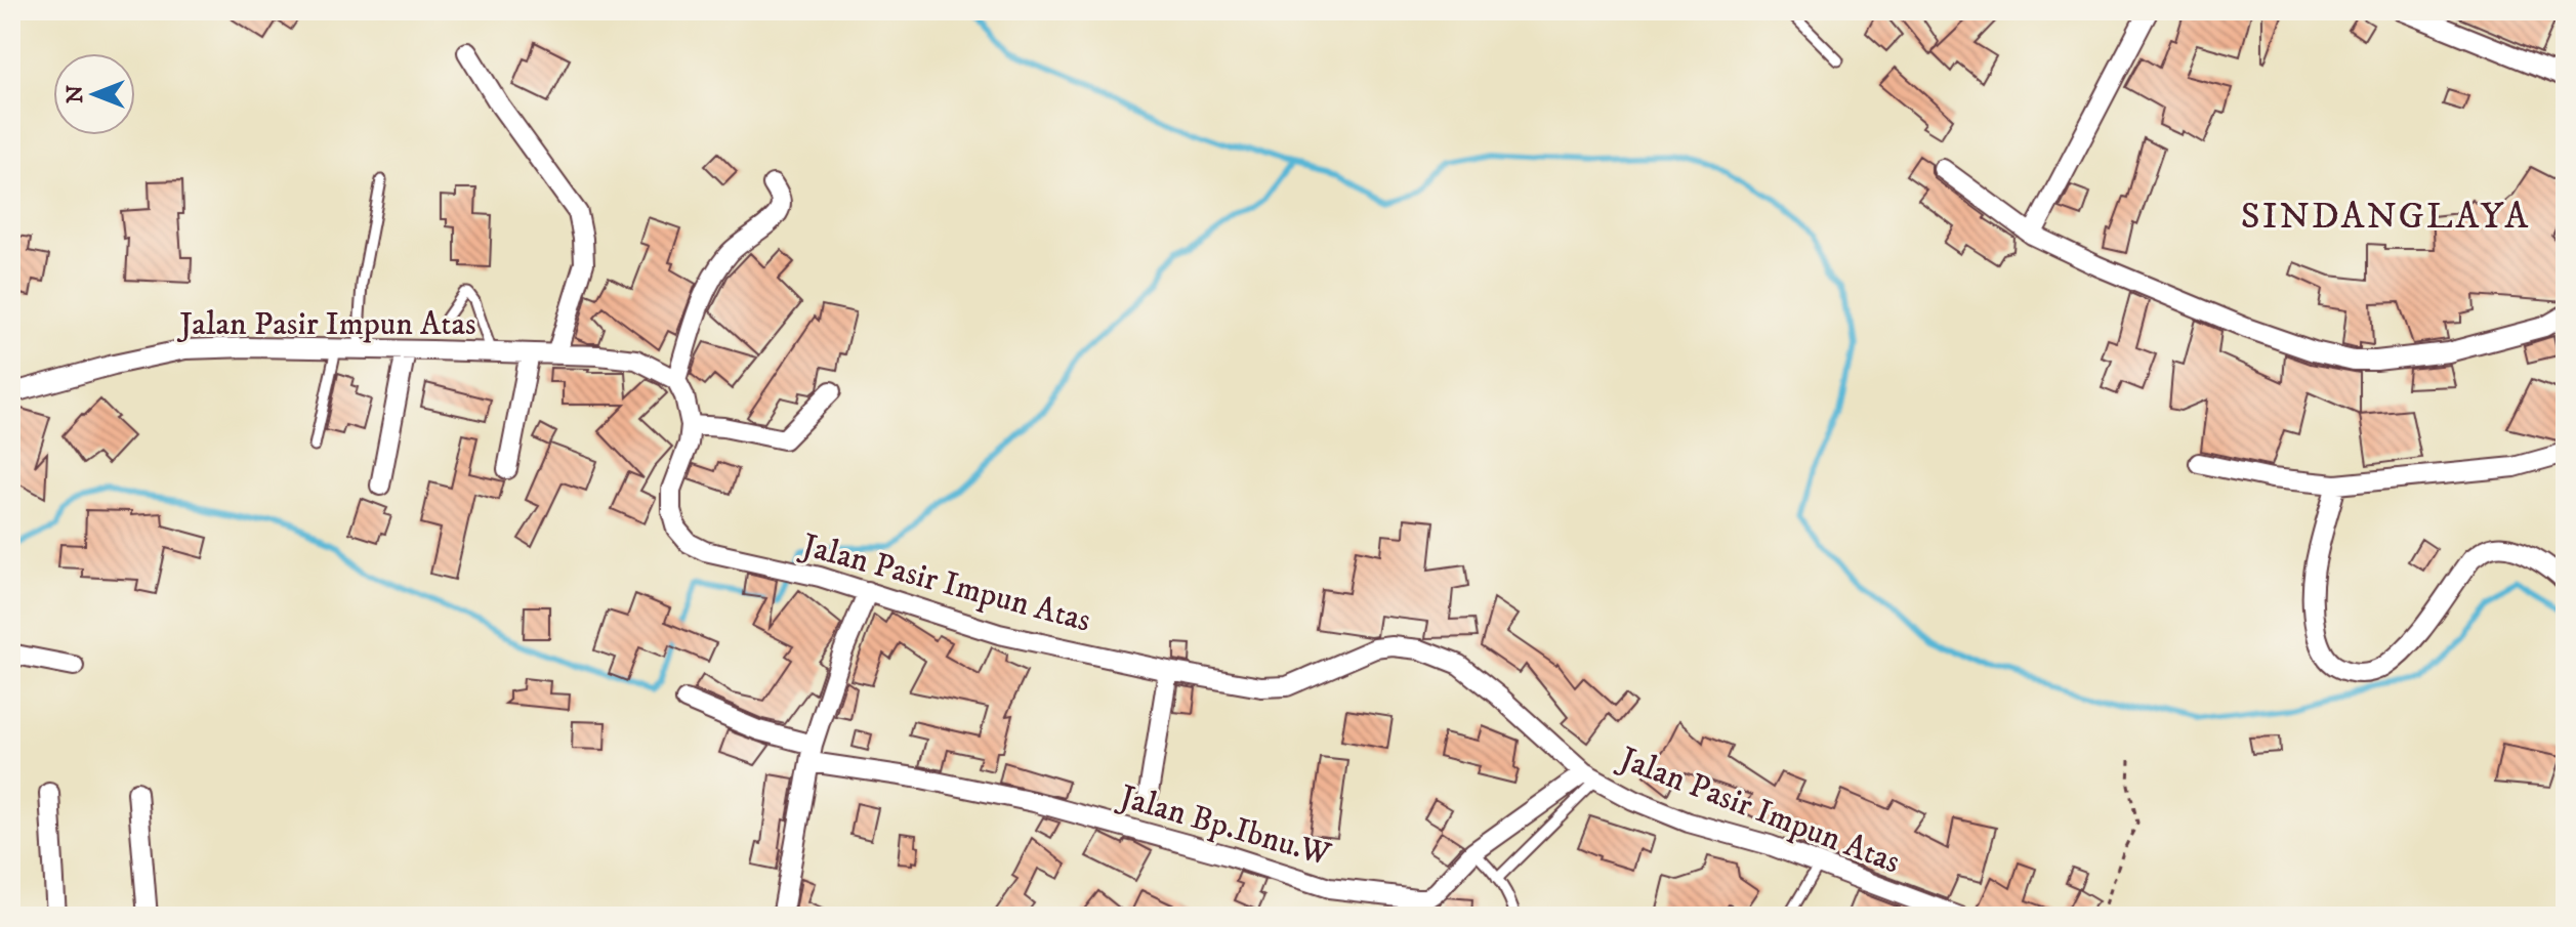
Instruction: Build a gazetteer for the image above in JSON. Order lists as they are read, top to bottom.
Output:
{
  "streets": {
    "street": ["Jalan Pasir Impun Atas", "Jalan Bp.Ibnu.W"]
  },
  "crossings": [
    ["Jalan Pasir Impun Atas", "Jalan Bp.Ibnu.W"]
  ],
  "districts": ["SINDANGLAYA"],
  "north": "left"
}
